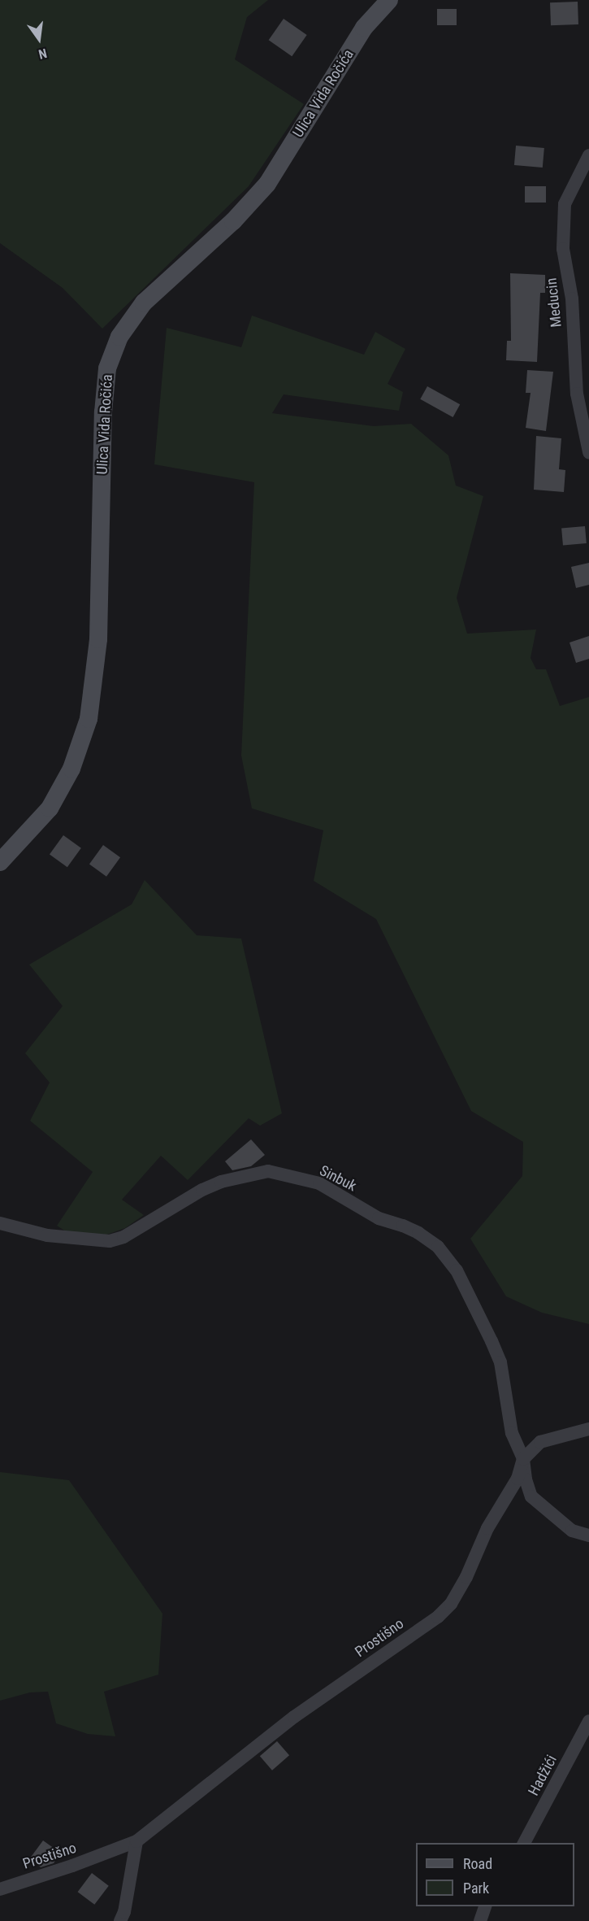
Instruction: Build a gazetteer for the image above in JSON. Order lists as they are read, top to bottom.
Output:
{
  "streets": {
    "main road": ["Ulica Vida Ročića"],
    "street": [
      "Meducin",
      "Sinbuk",
      "Prostišno",
      "Hadžići"
    ]
  },
  "crossings": [
    ["Sinbuk", "Prostišno"]
  ],
  "legend": ["Road", "Park"],
  "north": "bottom"
}
